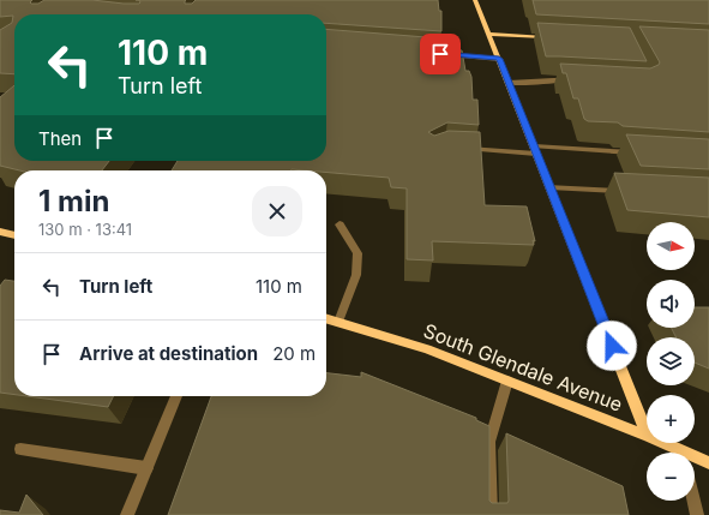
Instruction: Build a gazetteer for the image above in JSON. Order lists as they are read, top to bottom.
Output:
{
  "streets": {
    "street": ["South Glendale Avenue"]
  },
  "north": "right",
  "page": {
    "turn": ["110 m", "Turn left"],
    "then": "Then",
    "heading": ["1 min", "130 m · 13:41"],
    "map_buttons": ["+", "−"],
    "list": [
      {
        "name": "Turn left",
        "value": "110 m"
      },
      {
        "name": "Arrive at destination",
        "value": "20 m"
      }
    ]
  }
}
